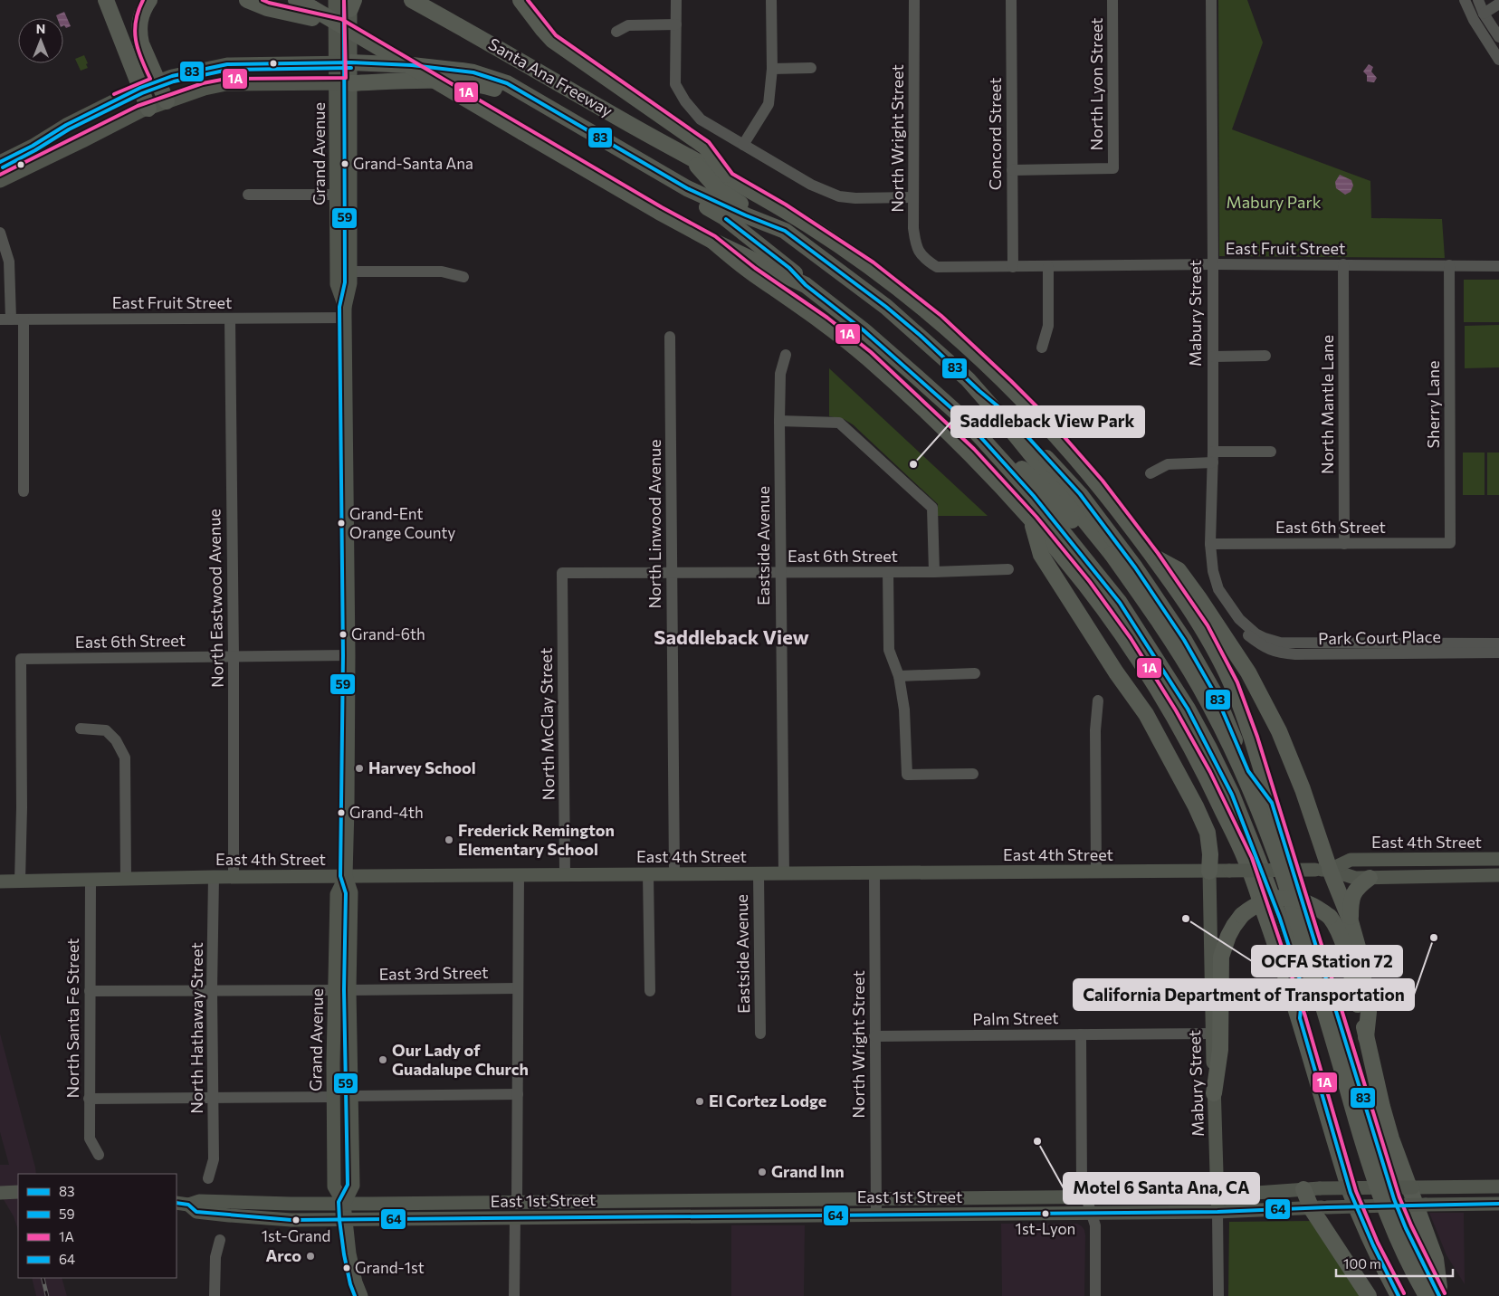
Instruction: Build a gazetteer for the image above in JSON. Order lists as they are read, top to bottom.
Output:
{
  "streets": {
    "highway": ["Santa Ana Freeway"],
    "main road": [
      "Grand Avenue",
      "Mabury Street",
      "East 4th Street",
      "East 1st Street"
    ],
    "street": [
      "North Lyon Street",
      "Concord Street",
      "North Wright Street",
      "East Fruit Street",
      "North Mantle Lane",
      "Sherry Lane",
      "North Linwood Avenue",
      "East 6th Street",
      "Eastside Avenue",
      "North Eastwood Avenue",
      "Park Court Place",
      "North McClay Street",
      "East 3rd Street",
      "North Santa Fe Street",
      "Palm Street",
      "North Hathaway Street"
    ]
  },
  "crossings": [
    ["North Lyon Street", "Concord Street"],
    ["Concord Street", "East Fruit Street"],
    ["North Wright Street", "East Fruit Street"],
    ["North Wright Street", "East 4th Street"],
    ["North Wright Street", "Palm Street"],
    ["North Wright Street", "East 1st Street"],
    ["Grand Avenue", "East Fruit Street"],
    ["Grand Avenue", "East 6th Street"],
    ["Grand Avenue", "East 4th Street"],
    ["Grand Avenue", "East 3rd Street"],
    ["Grand Avenue", "East 1st Street"],
    ["East Fruit Street", "Mabury Street"],
    ["East Fruit Street", "North Mantle Lane"],
    ["East Fruit Street", "Sherry Lane"],
    ["East Fruit Street", "North Eastwood Avenue"],
    ["Mabury Street", "East 6th Street"],
    ["Mabury Street", "Park Court Place"],
    ["Mabury Street", "East 4th Street"],
    ["Mabury Street", "Palm Street"],
    ["Mabury Street", "East 1st Street"],
    ["North Mantle Lane", "East 6th Street"],
    ["Sherry Lane", "East 6th Street"],
    ["North Linwood Avenue", "East 6th Street"],
    ["North Linwood Avenue", "East 4th Street"],
    ["East 6th Street", "Eastside Avenue"],
    ["East 6th Street", "North Eastwood Avenue"],
    ["East 6th Street", "North McClay Street"],
    ["East 6th Street", "East 4th Street"],
    ["Eastside Avenue", "East 4th Street"],
    ["North Eastwood Avenue", "East 4th Street"],
    ["North McClay Street", "East 4th Street"],
    ["East 4th Street", "North Santa Fe Street"],
    ["East 4th Street", "North Hathaway Street"]
  ],
  "districts": ["Saddleback View"],
  "parks": ["Mabury Park"],
  "places": [
    "Grand-Santa Ana",
    "Saddleback View Park",
    "Grand-Ent Orange County",
    "Grand-6th",
    "Harvey School",
    "Grand-4th",
    "Frederick Remington Elementary School",
    "OCFA Station 72",
    "California Department of Transportation",
    "Our Lady of Guadalupe Church",
    "El Cortez Lodge",
    "Motel 6 Santa Ana, CA",
    "Grand Inn",
    "1st-Lyon",
    "1st-Grand",
    "Arco",
    "Grand-1st"
  ],
  "lines": [
    "transit line 1A",
    "transit line 59",
    "transit line 83",
    "transit line 64"
  ],
  "legend": [
    "83",
    "59",
    "1A",
    "64"
  ],
  "scale_bar": "100 m",
  "north": "top"
}
